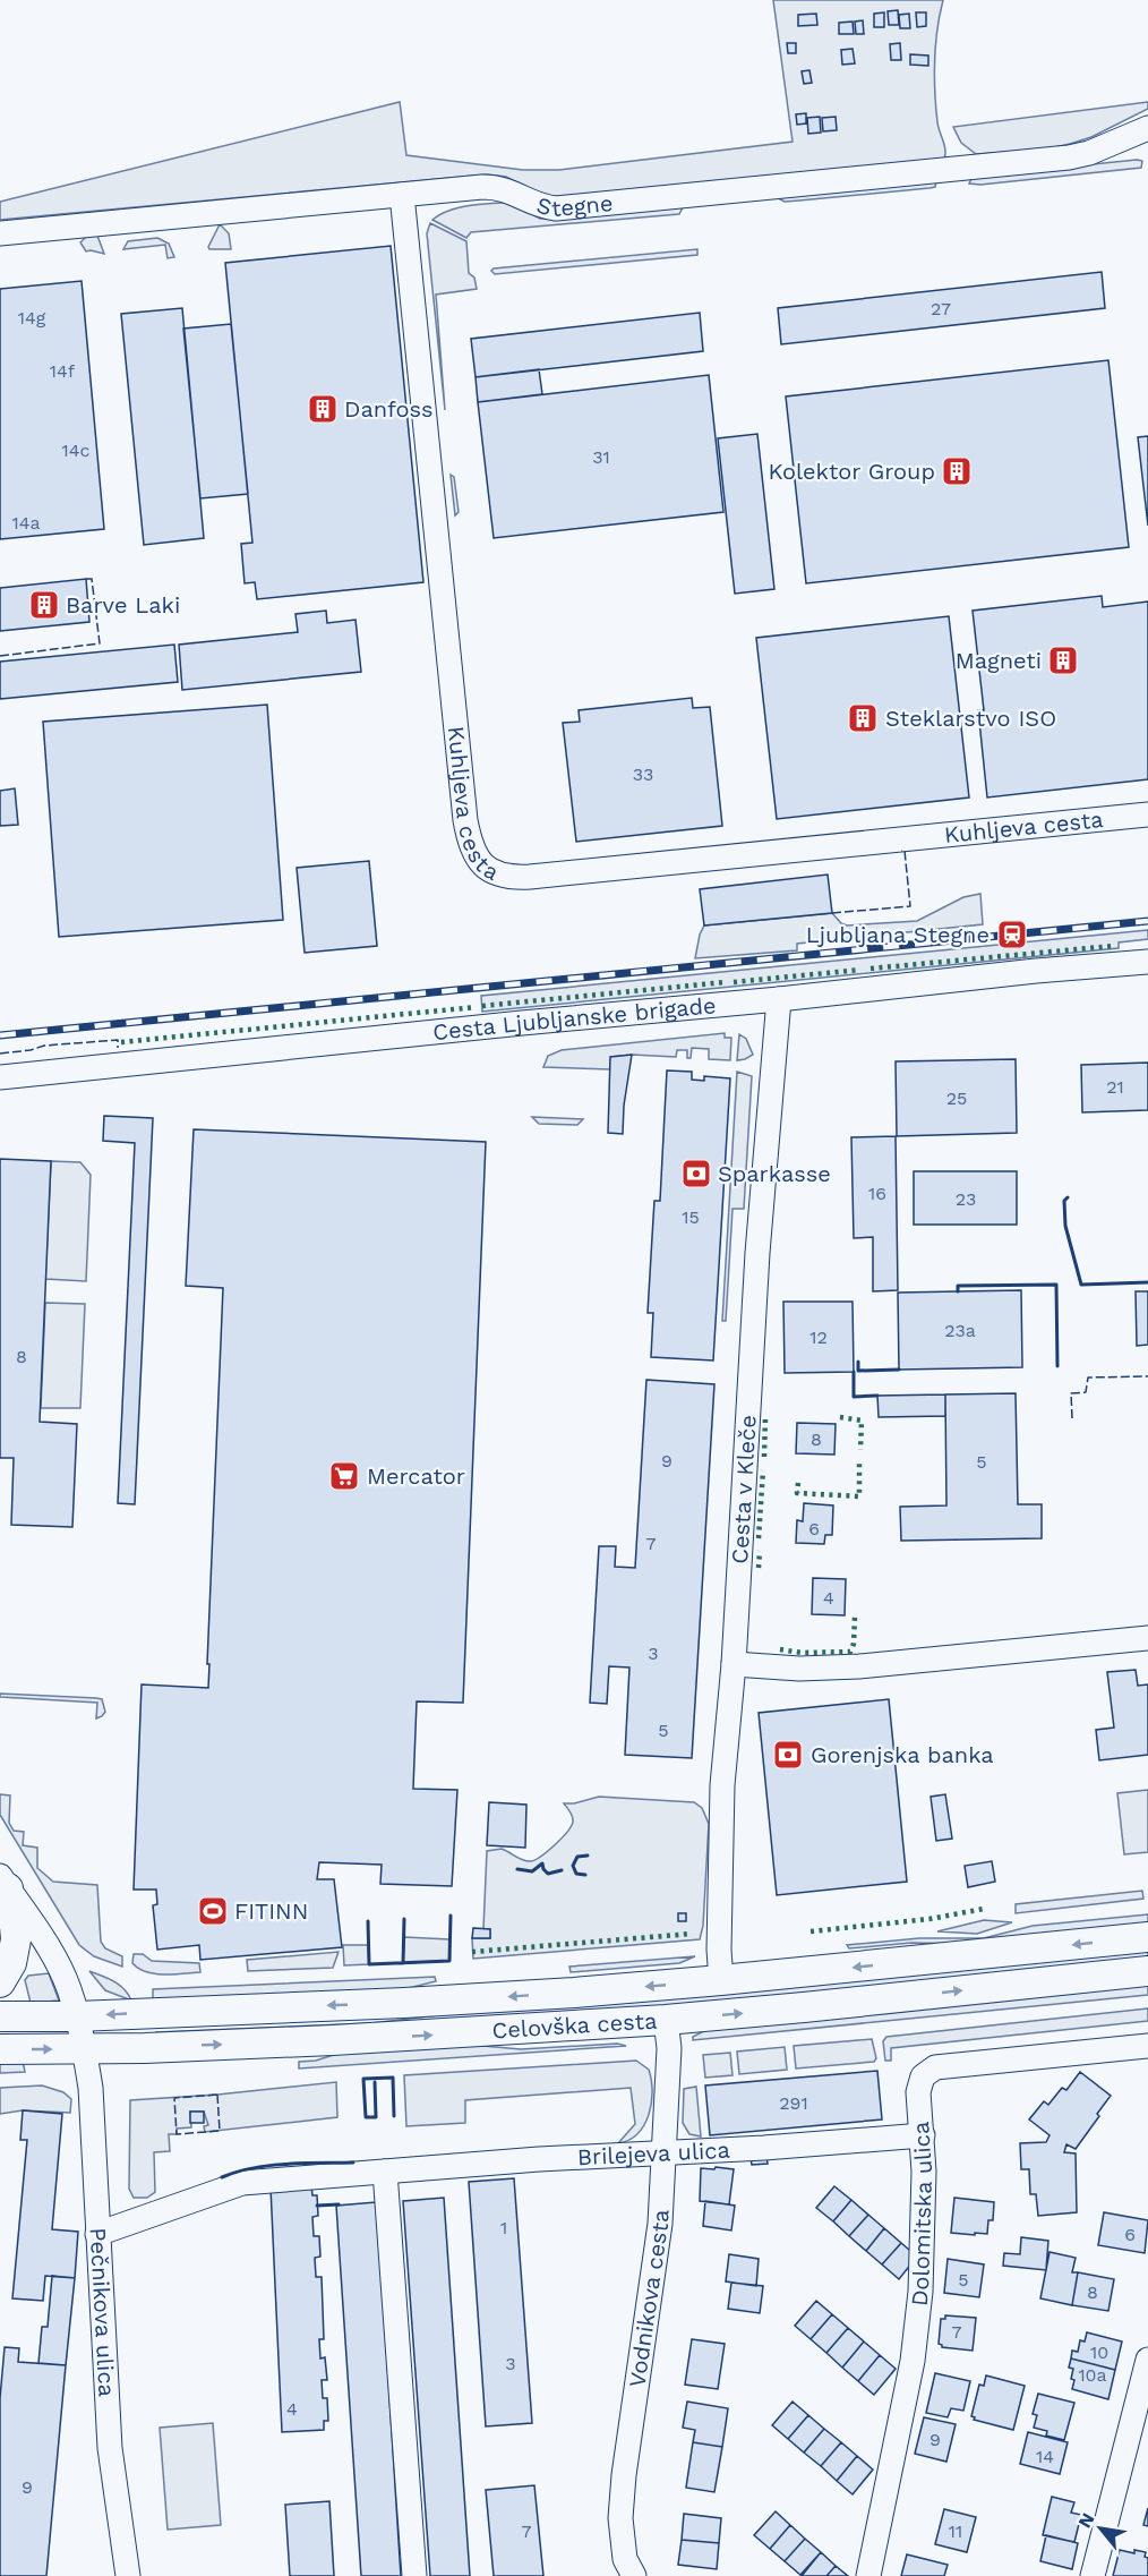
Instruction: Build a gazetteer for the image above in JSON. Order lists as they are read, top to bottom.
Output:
{
  "streets": {
    "main road": ["Celovška cesta"],
    "street": [
      "Stegne",
      "Kuhljeva cesta",
      "Cesta Ljubljanske brigade",
      "Cesta v Kleče",
      "Brilejeva ulica",
      "Dolomitska ulica",
      "Vodnikova cesta",
      "Pečnikova ulica"
    ]
  },
  "crossings": [
    ["Stegne", "Kuhljeva cesta"],
    ["Cesta Ljubljanske brigade", "Cesta v Kleče"],
    ["Cesta v Kleče", "Celovška cesta"],
    ["Celovška cesta", "Vodnikova cesta"],
    ["Celovška cesta", "Pečnikova ulica"],
    ["Brilejeva ulica", "Dolomitska ulica"],
    ["Brilejeva ulica", "Vodnikova cesta"],
    ["Brilejeva ulica", "Pečnikova ulica"]
  ],
  "places": {
    "building": [
      "Danfoss",
      "Kolektor Group",
      "Barve Laki",
      "Magneti",
      "Steklarstvo ISO"
    ],
    "station": ["Ljubljana Stegne"],
    "bank": ["Sparkasse", "Gorenjska banka"],
    "supermarket": ["Mercator"],
    "sports": ["FITINN"]
  },
  "house_numbers": [
    "27",
    "14g",
    "14f",
    "14c",
    "31",
    "14a",
    "33",
    "21",
    "25",
    "16",
    "23",
    "15",
    "23a",
    "12",
    "8",
    "8",
    "9",
    "5",
    "6",
    "7",
    "4",
    "3",
    "5",
    "291",
    "1",
    "6",
    "5",
    "8",
    "7",
    "10",
    "3",
    "10a",
    "4",
    "9",
    "14",
    "9",
    "7",
    "11"
  ],
  "north": "top left"
}
